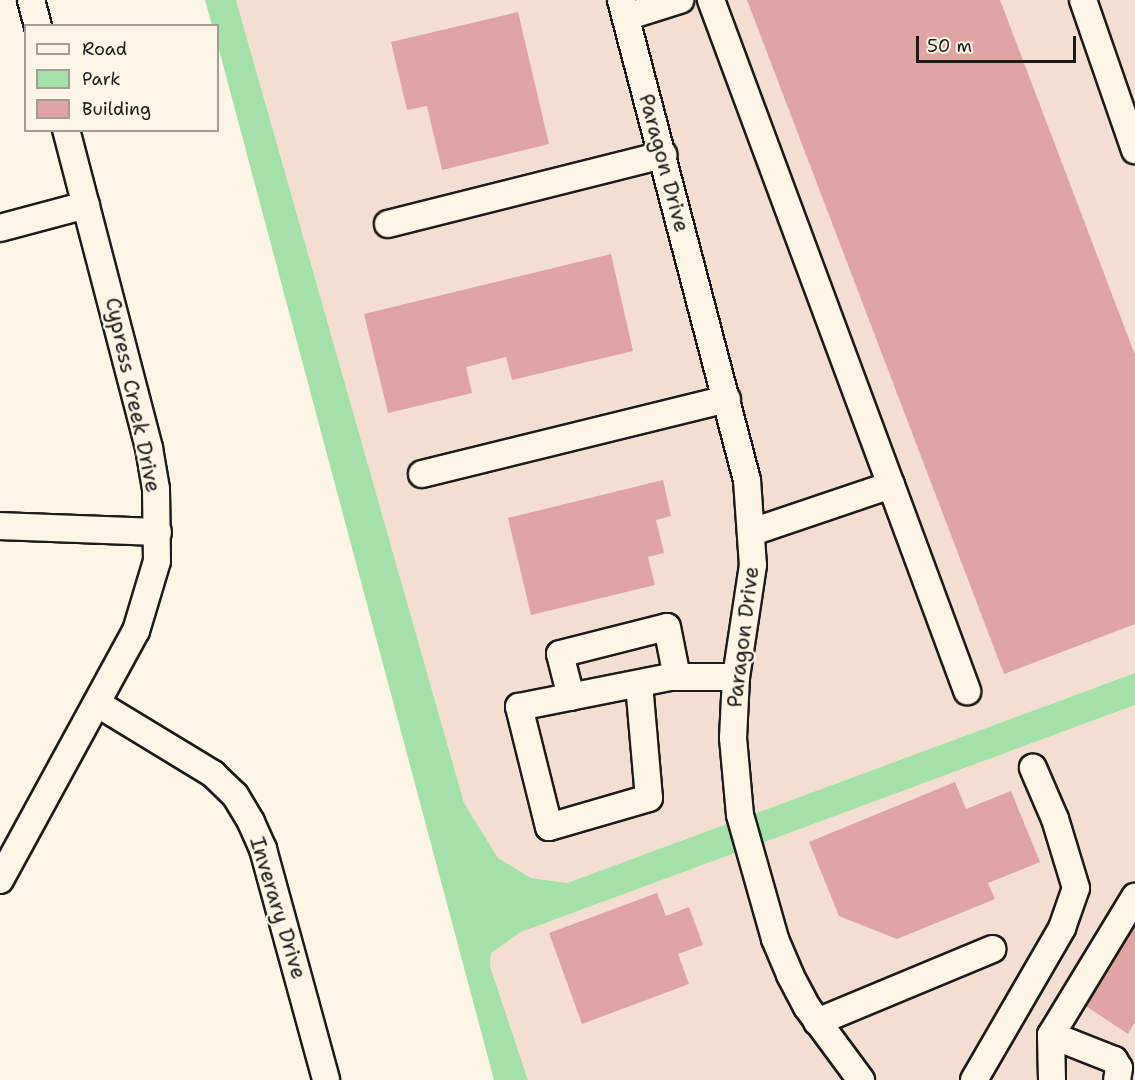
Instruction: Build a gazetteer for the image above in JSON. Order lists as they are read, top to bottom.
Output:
{
  "streets": {
    "street": ["Paragon Drive", "Cypress Creek Drive", "Inverary Drive"]
  },
  "crossings": [
    ["Cypress Creek Drive", "Inverary Drive"]
  ],
  "legend": ["Road", "Park", "Building"],
  "scale_bar": "50 m"
}
